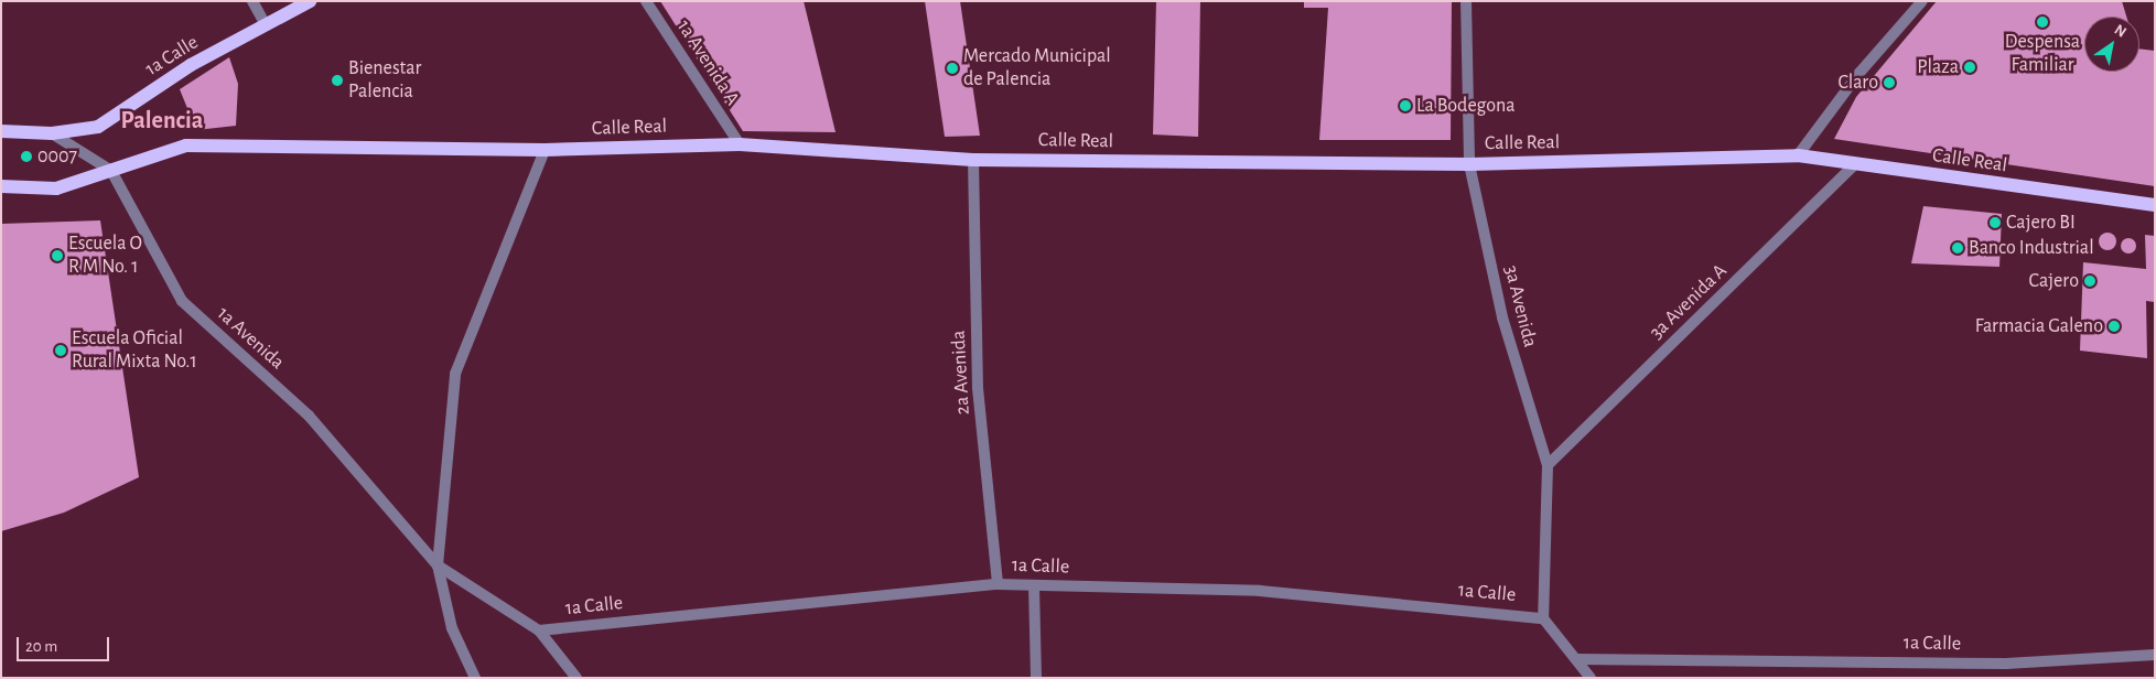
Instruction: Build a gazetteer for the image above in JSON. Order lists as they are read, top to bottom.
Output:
{
  "streets": {
    "main road": ["1a Calle", "Calle Real"],
    "street": [
      "1a Avenida A",
      "3a Avenida A",
      "3a Avenida",
      "1a Avenida",
      "2a Avenida"
    ]
  },
  "crossings": [
    ["1a Calle", "3a Avenida"],
    ["1a Calle", "1a Avenida"],
    ["1a Calle", "2a Avenida"],
    ["1a Avenida A", "Calle Real"],
    ["Calle Real", "3a Avenida A"],
    ["Calle Real", "3a Avenida"],
    ["Calle Real", "1a Avenida"],
    ["Calle Real", "2a Avenida"],
    ["3a Avenida A", "3a Avenida"]
  ],
  "districts": ["Palencia"],
  "places": [
    "Despensa Familiar",
    "Plaza",
    "Mercado Municipal de Palencia",
    "Bienestar Palencia",
    "Claro",
    "La Bodegona",
    "0007",
    "Cajero BI",
    "Banco Industrial",
    "Escuela O R M No. 1",
    "Cajero",
    "Farmacia Galeno",
    "Escuela Oficial Rural Mixta No.1"
  ],
  "scale_bar": "20 m",
  "north": "top right"
}
